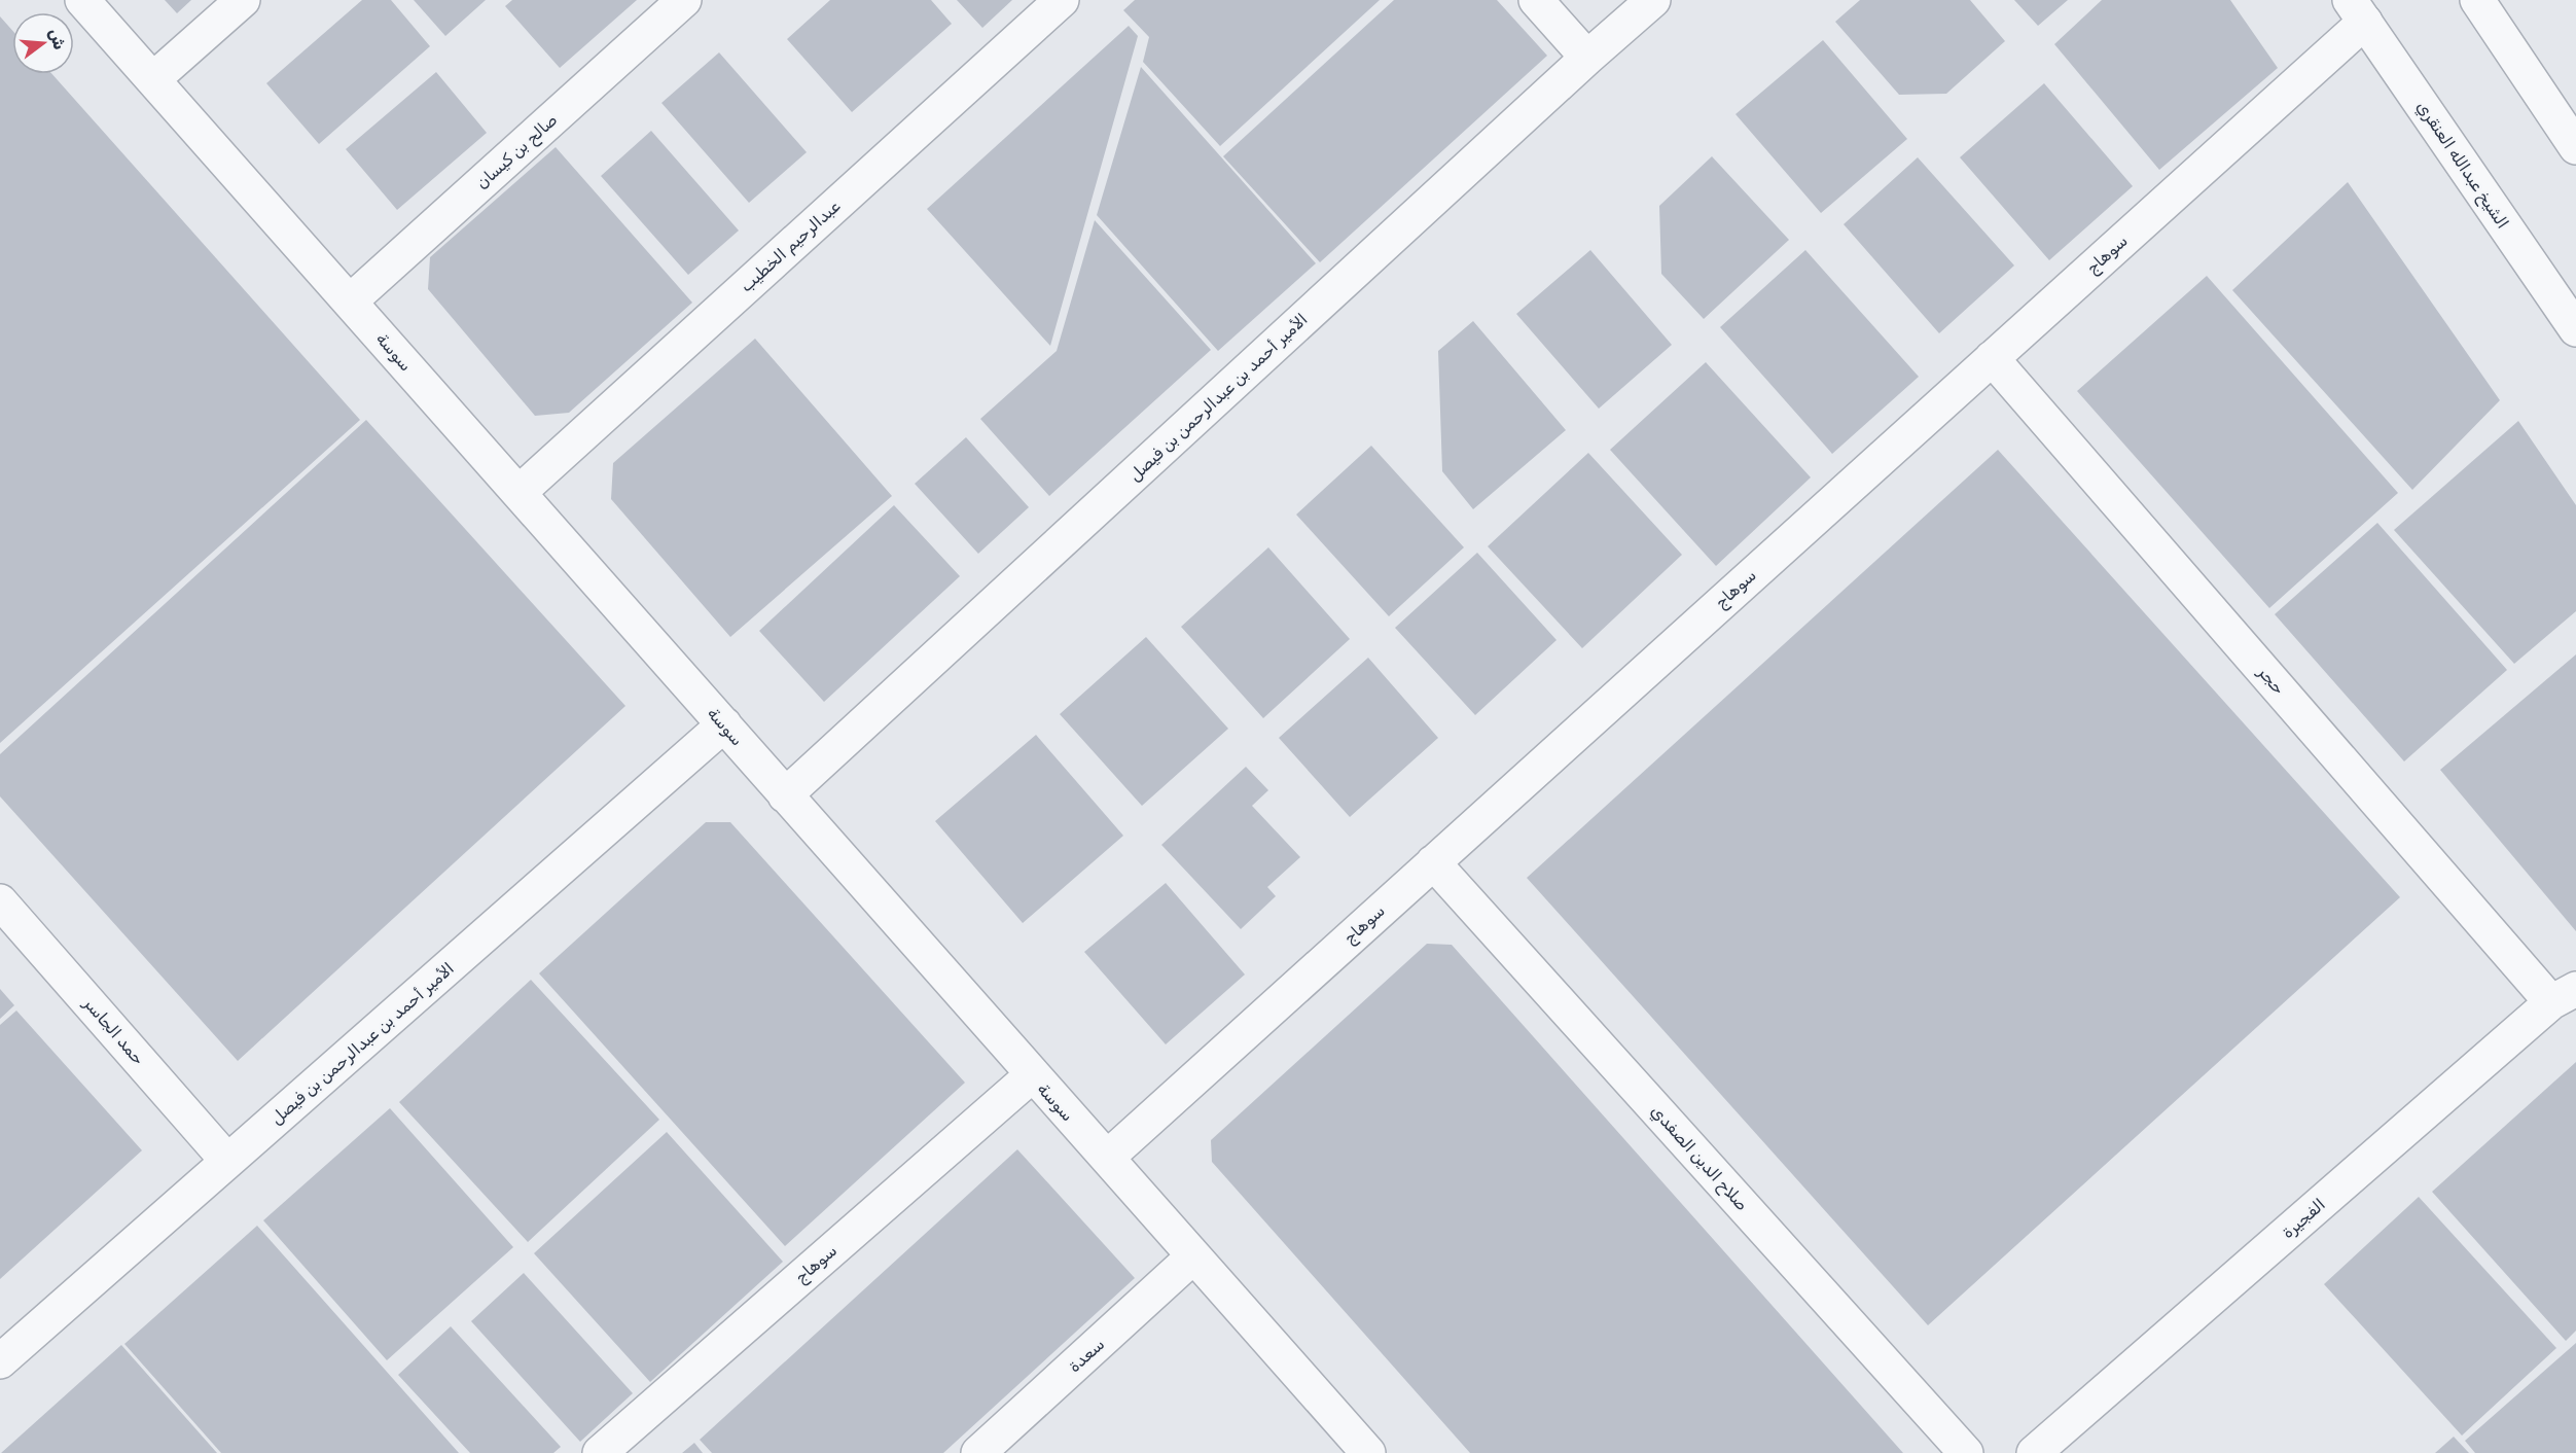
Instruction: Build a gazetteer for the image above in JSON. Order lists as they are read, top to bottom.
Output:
{
  "streets": {
    "street": [
      "صالح بن كيسان",
      "الشيخ عبدالله العنقري",
      "عبدالرحيم الخطيب",
      "سوهاج",
      "سوسة",
      "الأمير أحمد بن عبدالرحمن بن فيصل",
      "حجر",
      "حمد الجاسر",
      "صلاح الدين الصفدي",
      "الفجيرة",
      "سعدة"
    ]
  },
  "crossings": [
    ["صالح بن كيسان", "سوسة"],
    ["الشيخ عبدالله العنقري", "سوهاج"],
    ["عبدالرحيم الخطيب", "سوسة"],
    ["سوهاج", "سوسة"],
    ["سوهاج", "حجر"],
    ["سوهاج", "صلاح الدين الصفدي"],
    ["سوسة", "الأمير أحمد بن عبدالرحمن بن فيصل"],
    ["سوسة", "سعدة"],
    ["الأمير أحمد بن عبدالرحمن بن فيصل", "حمد الجاسر"],
    ["حجر", "الفجيرة"]
  ],
  "north": "right"
}
